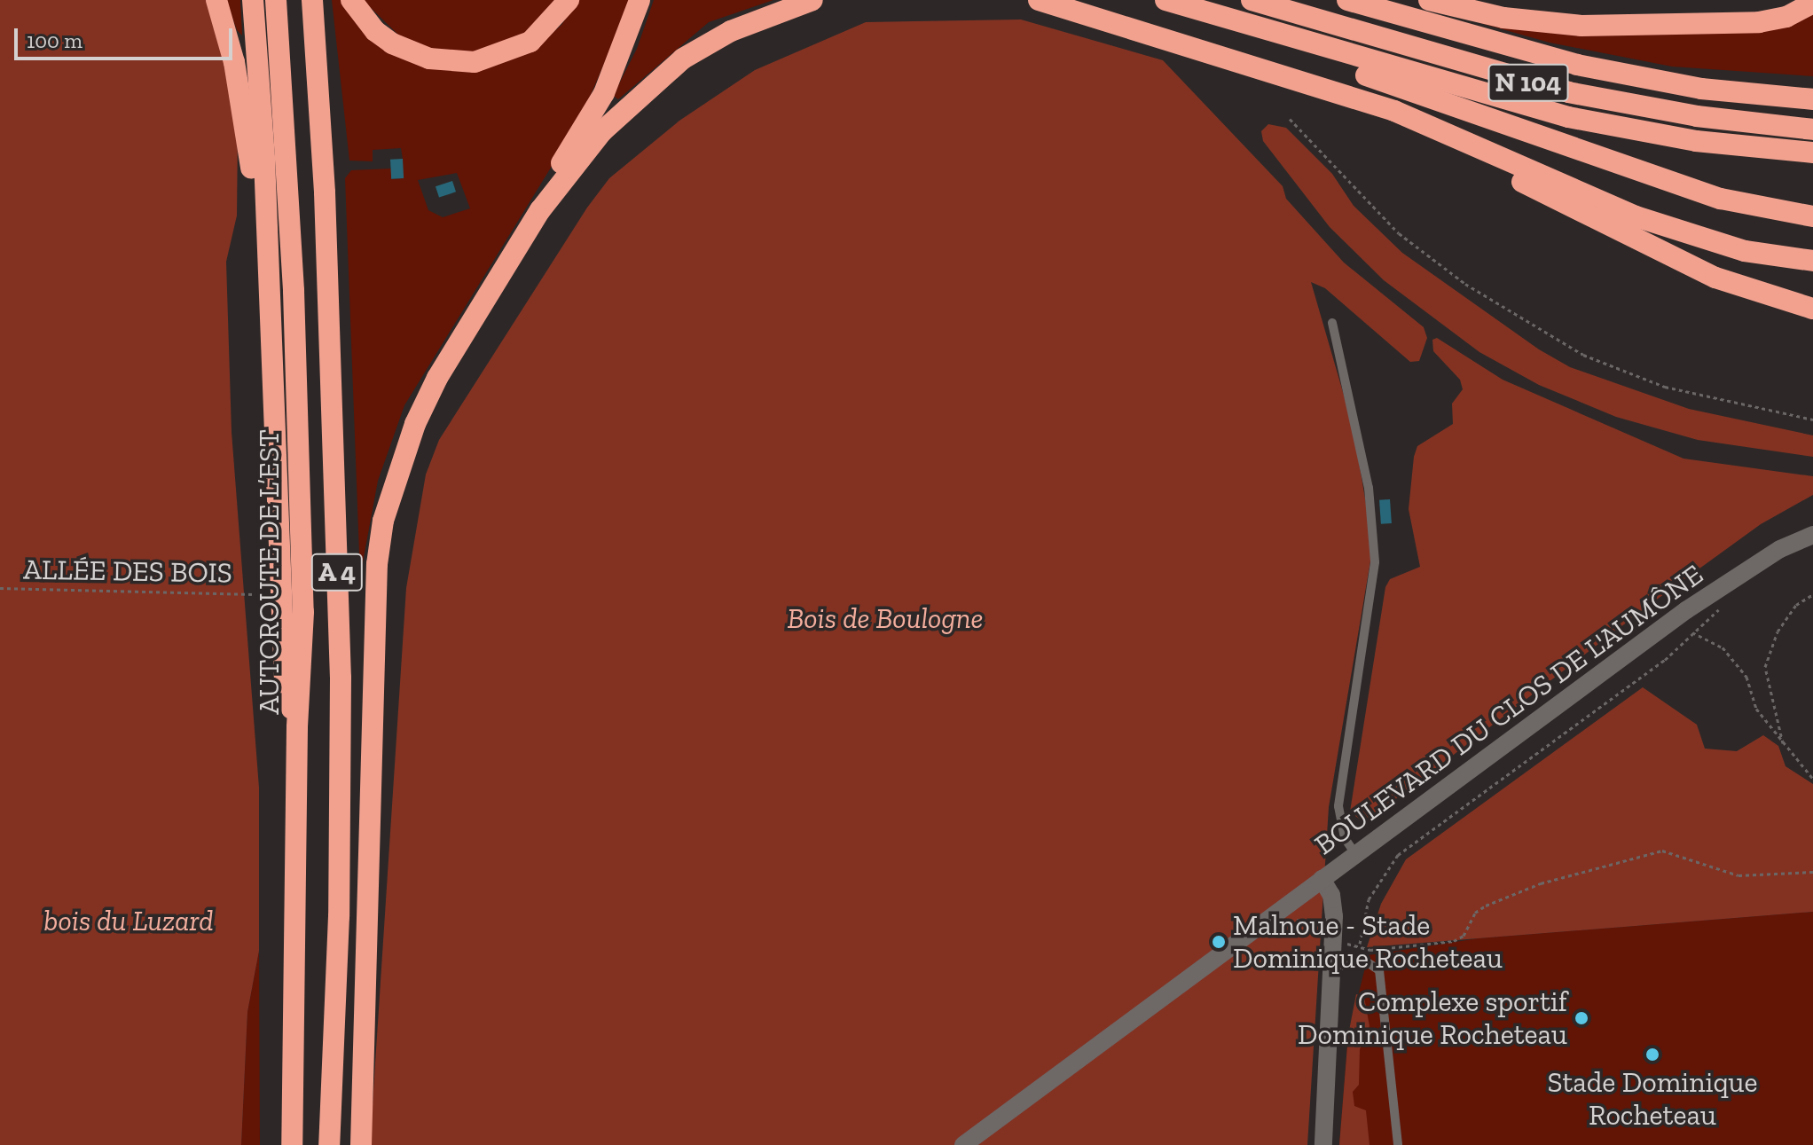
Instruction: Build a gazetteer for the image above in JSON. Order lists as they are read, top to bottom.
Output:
{
  "streets": {
    "highway": ["N 104", "AUTOROUTE DE L’EST", "A 4"],
    "main road": ["BOULEVARD DU CLOS DE L'AUMÔNE"],
    "path": ["ALLÉE DES BOIS"]
  },
  "parks": ["Bois de Boulogne", "bois du Luzard"],
  "places": ["Malnoue - Stade Dominique Rocheteau", "Complexe sportif Dominique Rocheteau", "Stade Dominique Rocheteau"],
  "scale_bar": "100 m"
}
